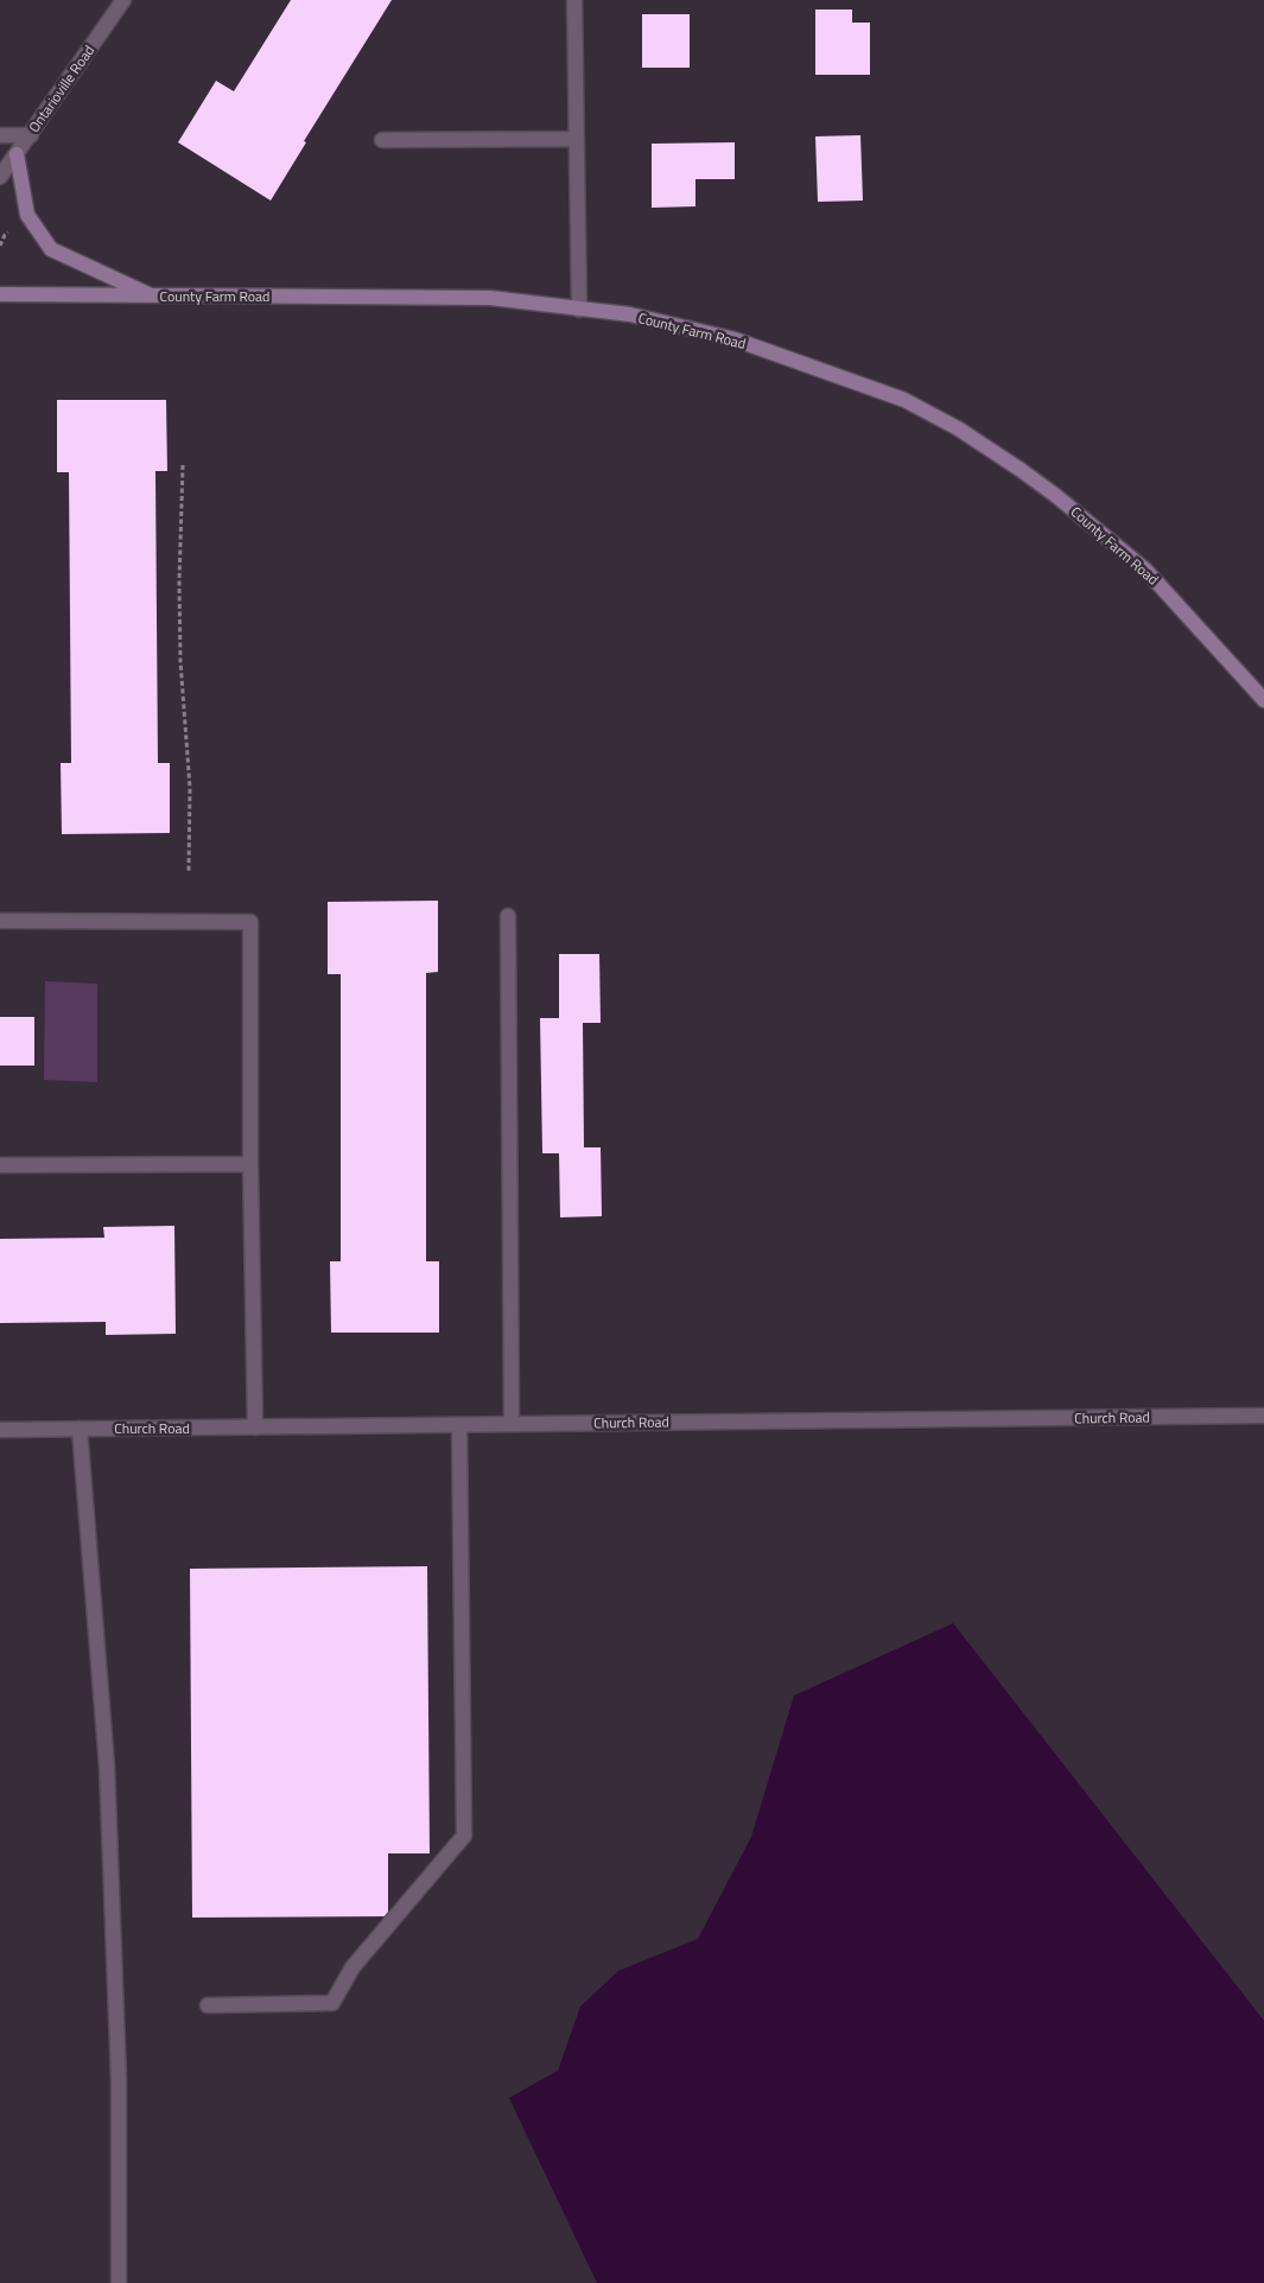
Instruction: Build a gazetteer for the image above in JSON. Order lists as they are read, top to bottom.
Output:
{
  "streets": {
    "main road": ["County Farm Road"],
    "street": ["Ontarioville Road", "Church Road"]
  }
}
